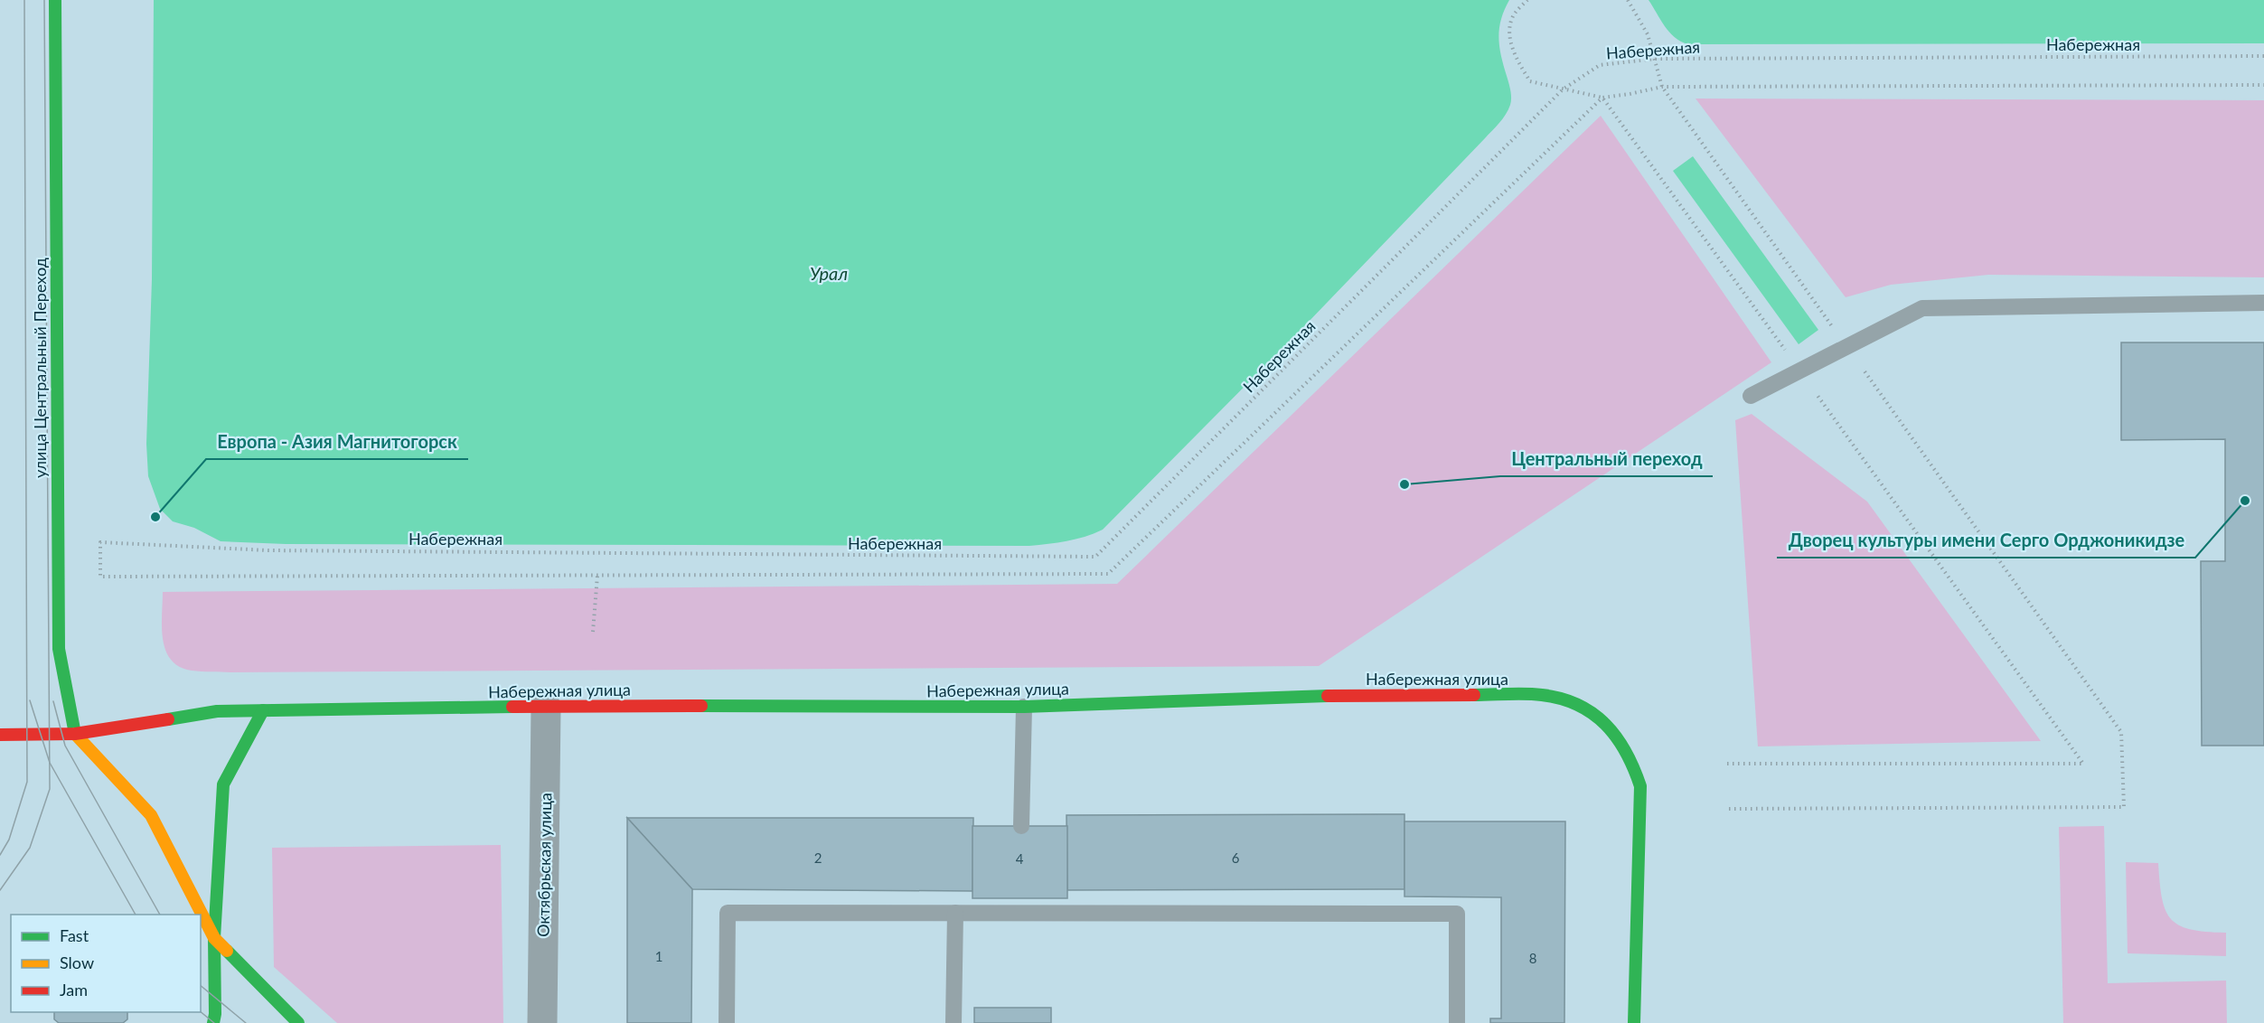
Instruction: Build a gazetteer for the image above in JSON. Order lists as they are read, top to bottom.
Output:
{
  "streets": {
    "street": ["улица Центральный Переход", "Набережная улица", "Октябрьская улица"],
    "path": ["Набережная"]
  },
  "crossings": [
    ["улица Центральный Переход", "Набережная улица"],
    ["Набережная улица", "Октябрьская улица"]
  ],
  "water": ["Урал"],
  "places": ["Центральный переход", "Дворец культуры имени Серго Орджоникидзе", "Европа - Азия Магнитогорск"],
  "house_numbers": [
    "2",
    "6",
    "4",
    "1",
    "8"
  ],
  "legend": ["Fast", "Slow", "Jam"]
}
